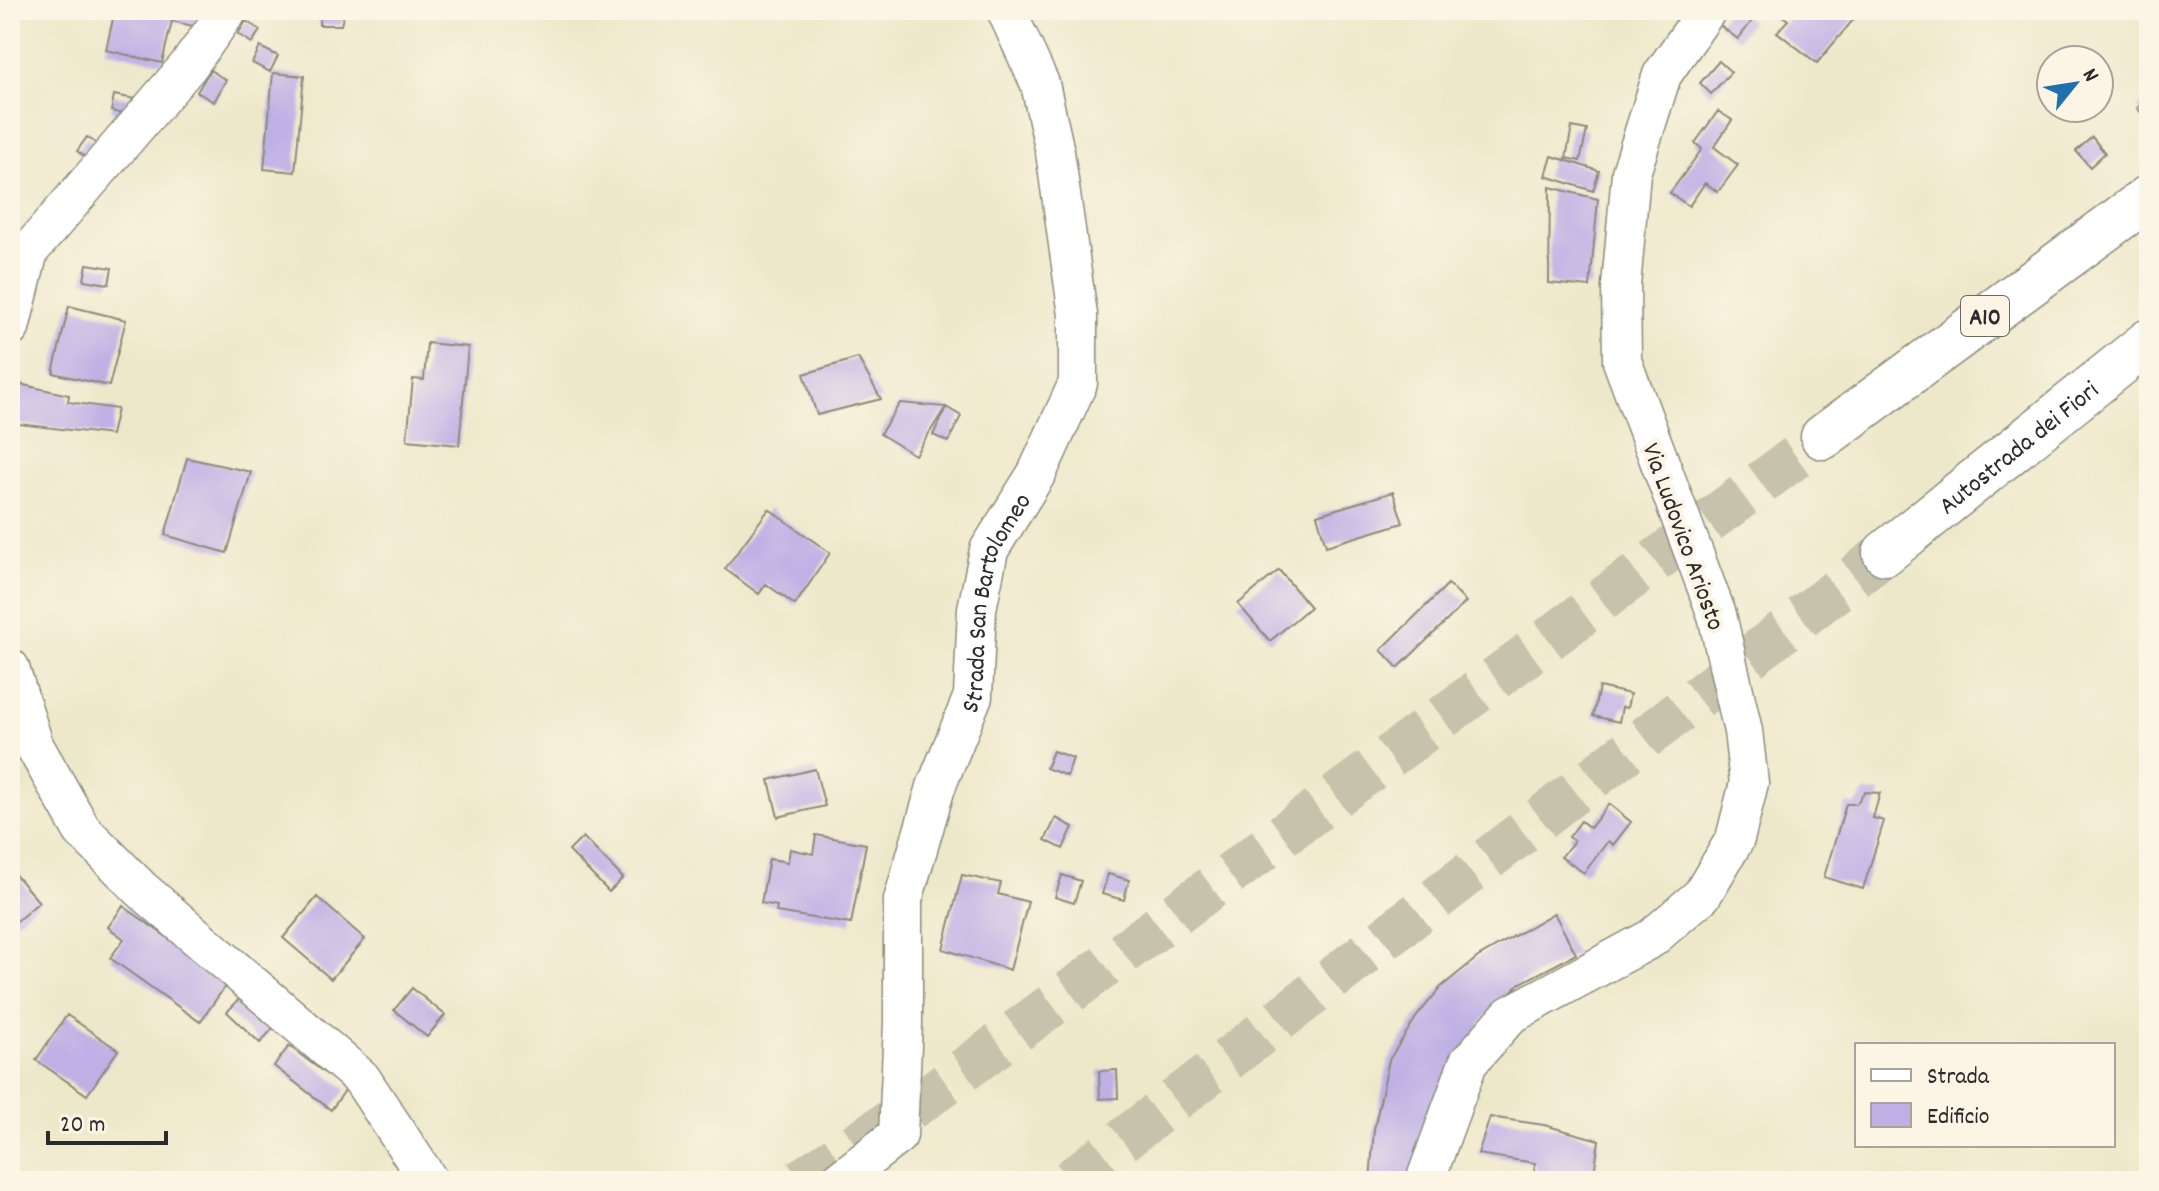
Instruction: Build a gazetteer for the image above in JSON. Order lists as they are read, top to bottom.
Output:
{
  "streets": {
    "highway": ["A10", "Autostrada dei Fiori"],
    "street": ["Via Ludovico Ariosto", "Strada San Bartolomeo"]
  },
  "legend": ["Strada", "Edificio"],
  "scale_bar": "20 m",
  "north": "top right"
}
